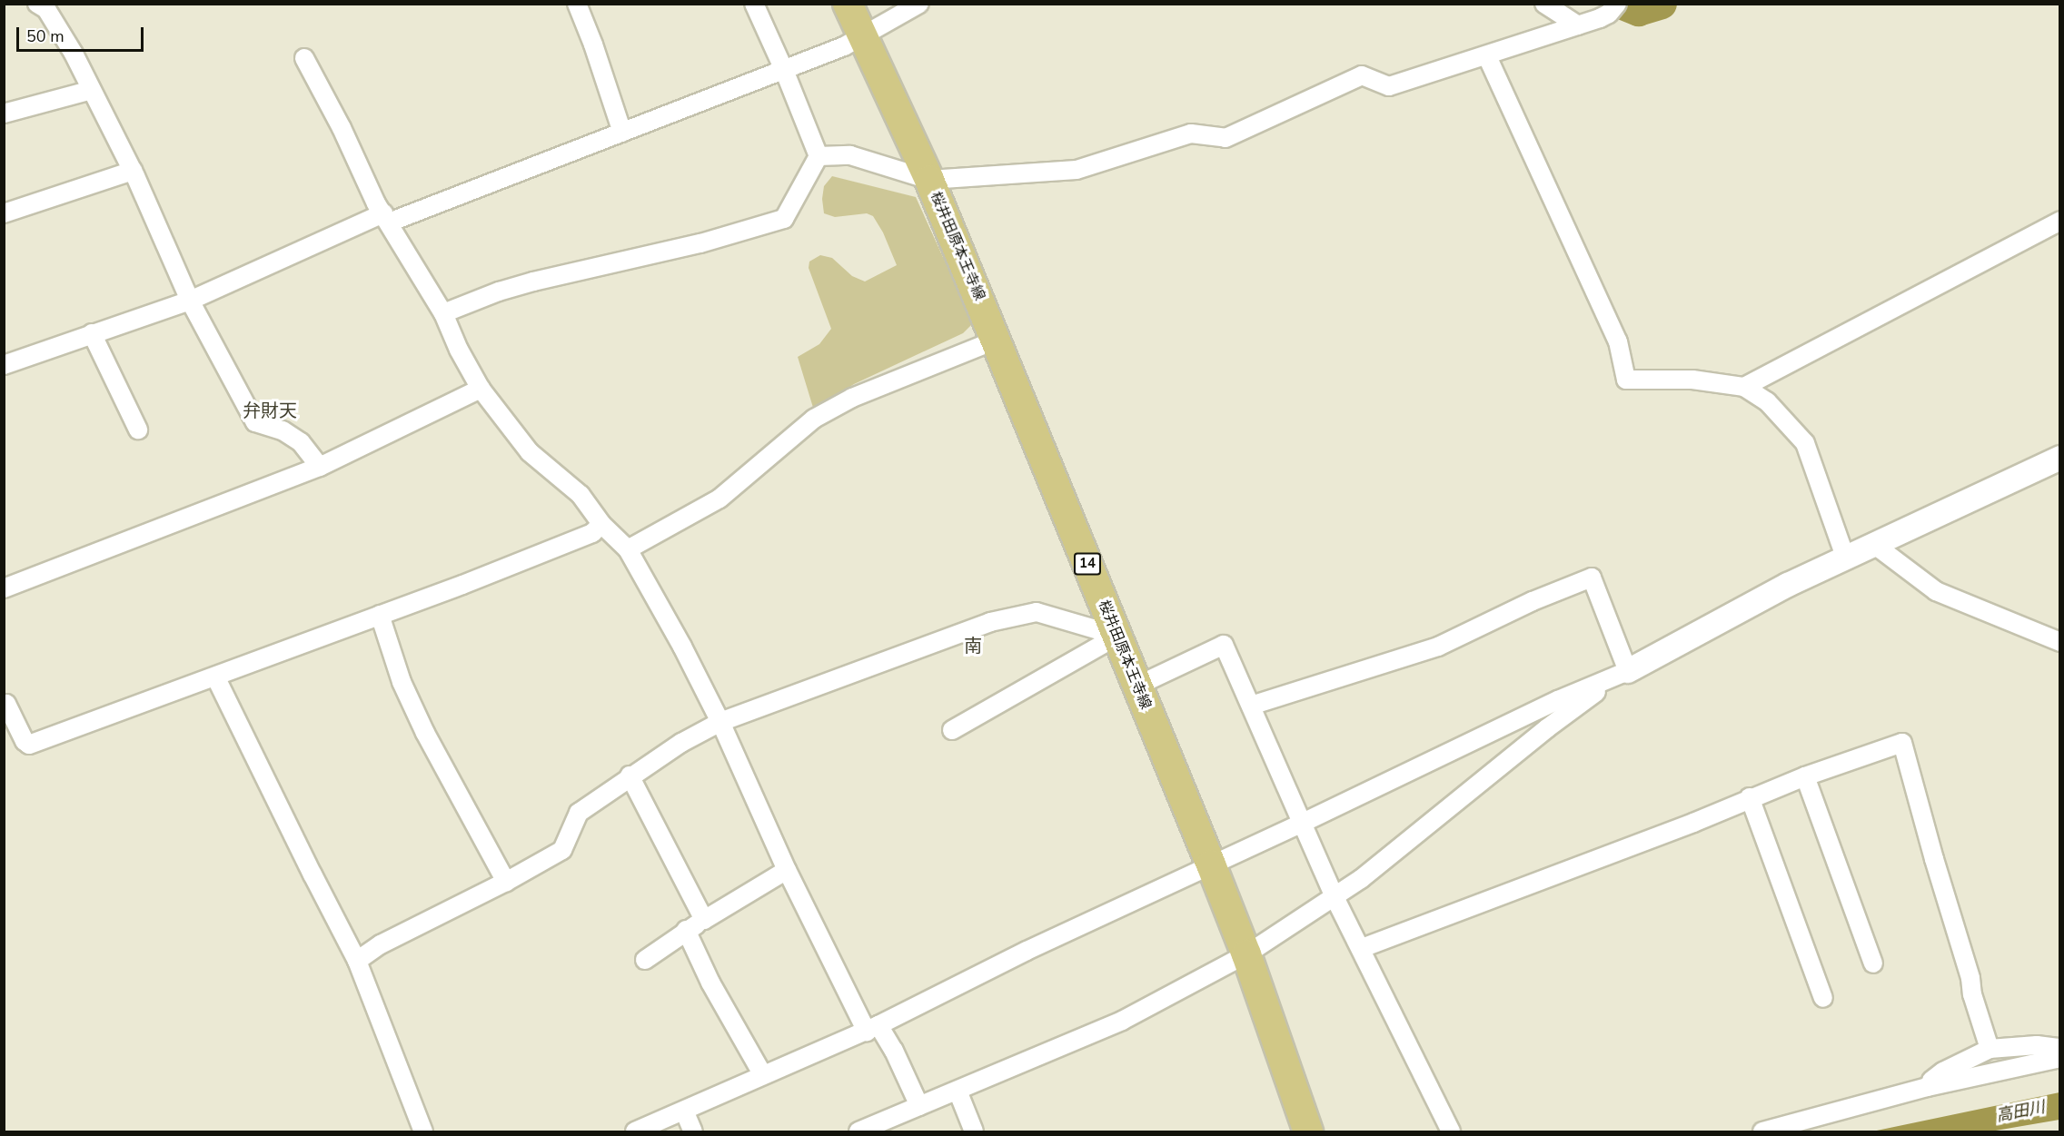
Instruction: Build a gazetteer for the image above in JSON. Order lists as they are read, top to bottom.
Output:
{
  "streets": {
    "main road": ["桜井田原本王寺線", "14"]
  },
  "districts": ["弁財天", "南"],
  "water": ["高田川"],
  "scale_bar": "50 m"
}
